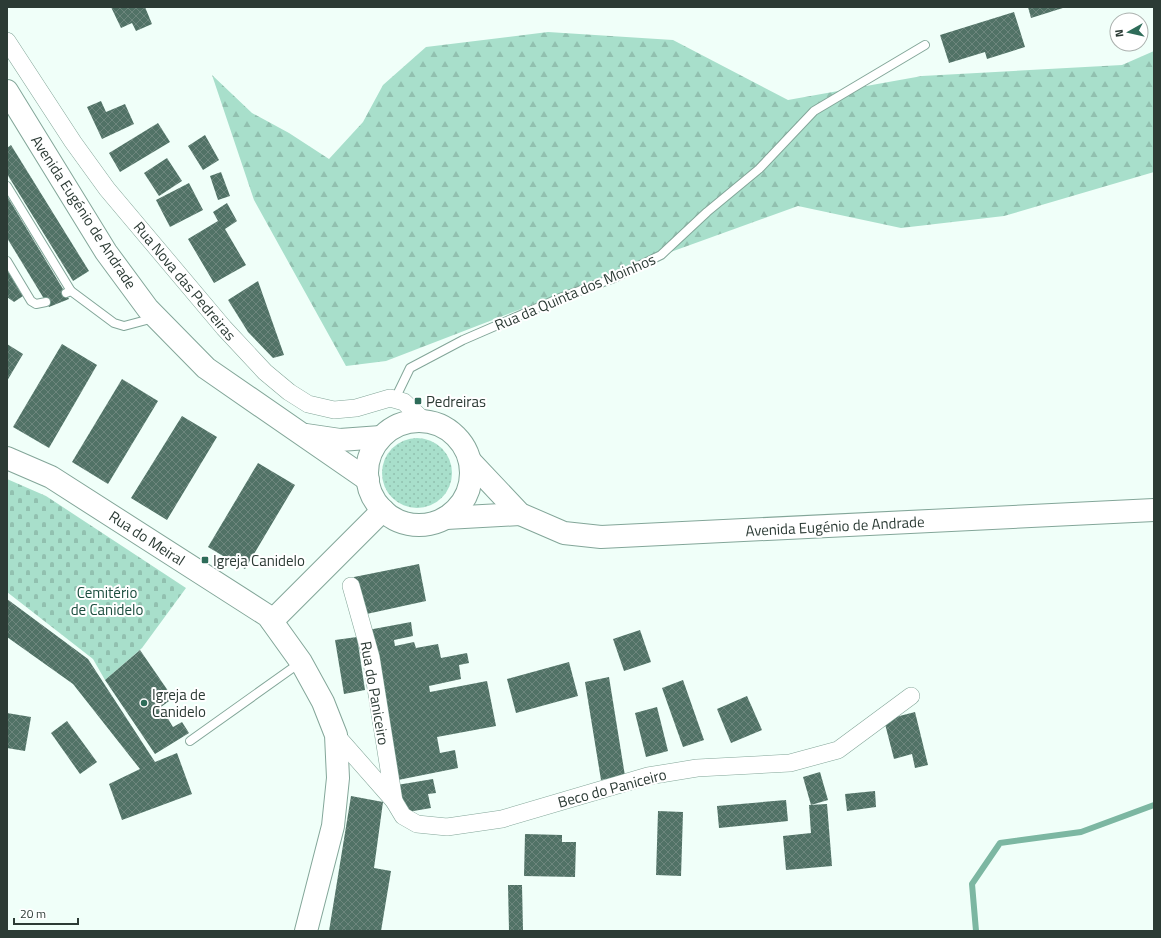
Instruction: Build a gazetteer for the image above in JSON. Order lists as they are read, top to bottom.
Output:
{
  "streets": {
    "main road": ["Avenida Eugénio de Andrade", "Rua do Meiral"],
    "street": ["Rua Nova das Pedreiras", "Rua do Paniceiro", "Beco do Paniceiro"],
    "lane": ["Rua da Quinta dos Moinhos"]
  },
  "crossings": [
    ["Rua Nova das Pedreiras", "Rua da Quinta dos Moinhos"],
    ["Rua do Meiral", "Beco do Paniceiro"],
    ["Rua do Paniceiro", "Beco do Paniceiro"]
  ],
  "parks": ["Cemitério de Canidelo"],
  "places": {
    "transit": ["Pedreiras", "Igreja Canidelo"],
    "other": ["Igreja de Canidelo"]
  },
  "scale_bar": "20 m",
  "north": "left"
}
